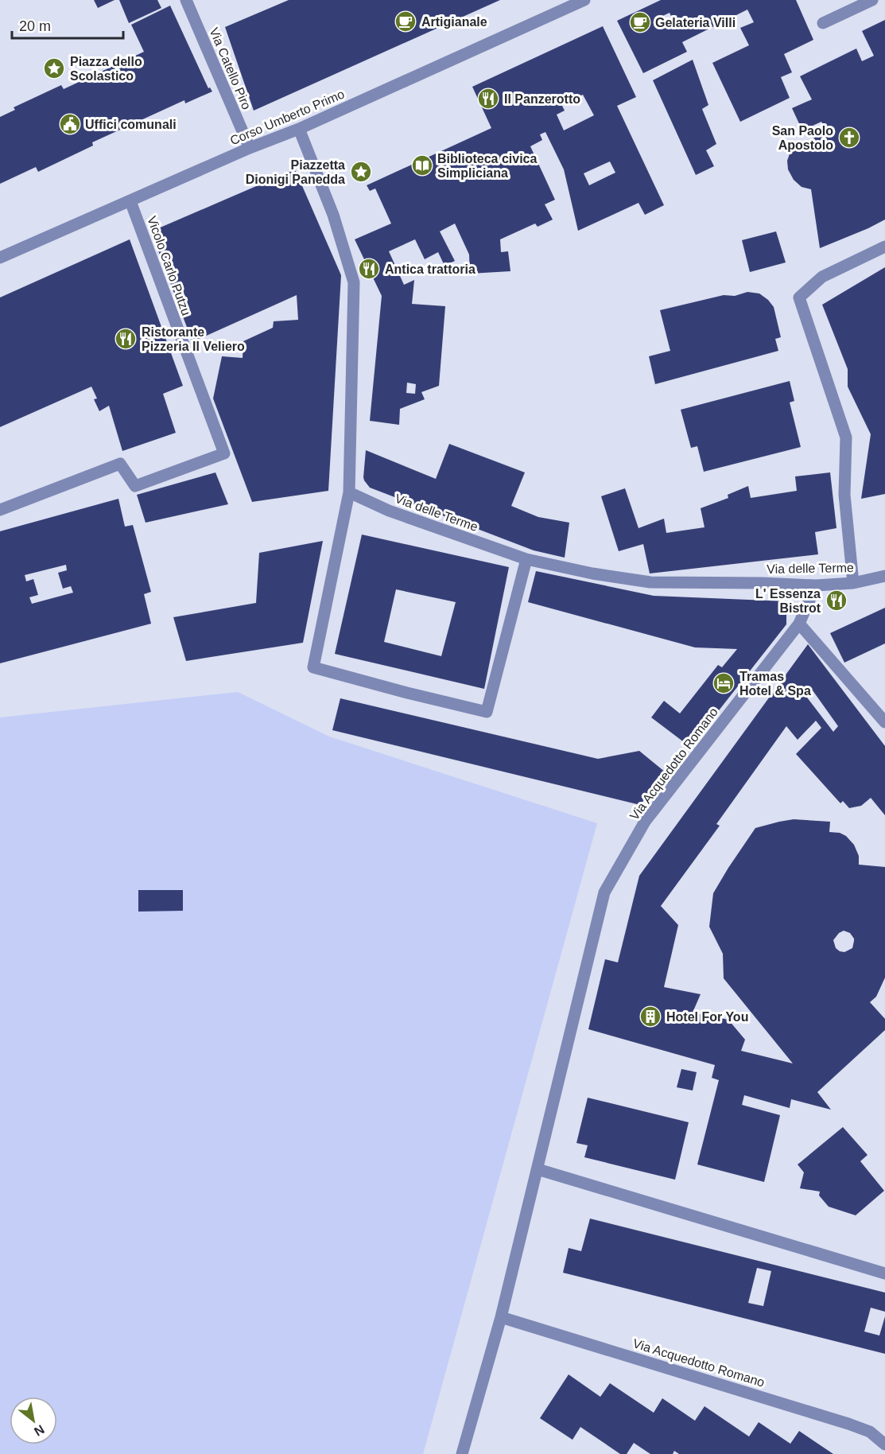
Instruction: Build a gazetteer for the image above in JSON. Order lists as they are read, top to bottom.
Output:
{
  "streets": {
    "street": [
      "Via Catello Piro",
      "Corso Umberto Primo",
      "Vicolo Carlo Putzu",
      "Via delle Terme",
      "Via Acquedotto Romano"
    ]
  },
  "crossings": [
    ["Via Catello Piro", "Corso Umberto Primo"],
    ["Corso Umberto Primo", "Vicolo Carlo Putzu"],
    ["Via delle Terme", "Via Acquedotto Romano"]
  ],
  "places": {
    "cafe": ["Artigianale", "Gelateria Villi"],
    "place": ["Piazza dello Scolastico", "Piazzetta Dionigi Panedda"],
    "restaurant": [
      "Il Panzerotto",
      "Antica trattoria",
      "Ristorante Pizzeria Il Veliero",
      "L' Essenza Bistrot"
    ],
    "public building": ["Uffici comunali"],
    "church": ["San Paolo Apostolo"],
    "library": ["Biblioteca civica Simpliciana"],
    "hotel": ["Tramas Hotel & Spa"],
    "building": ["Hotel For You"]
  },
  "scale_bar": "20 m",
  "north": "bottom right"
}
